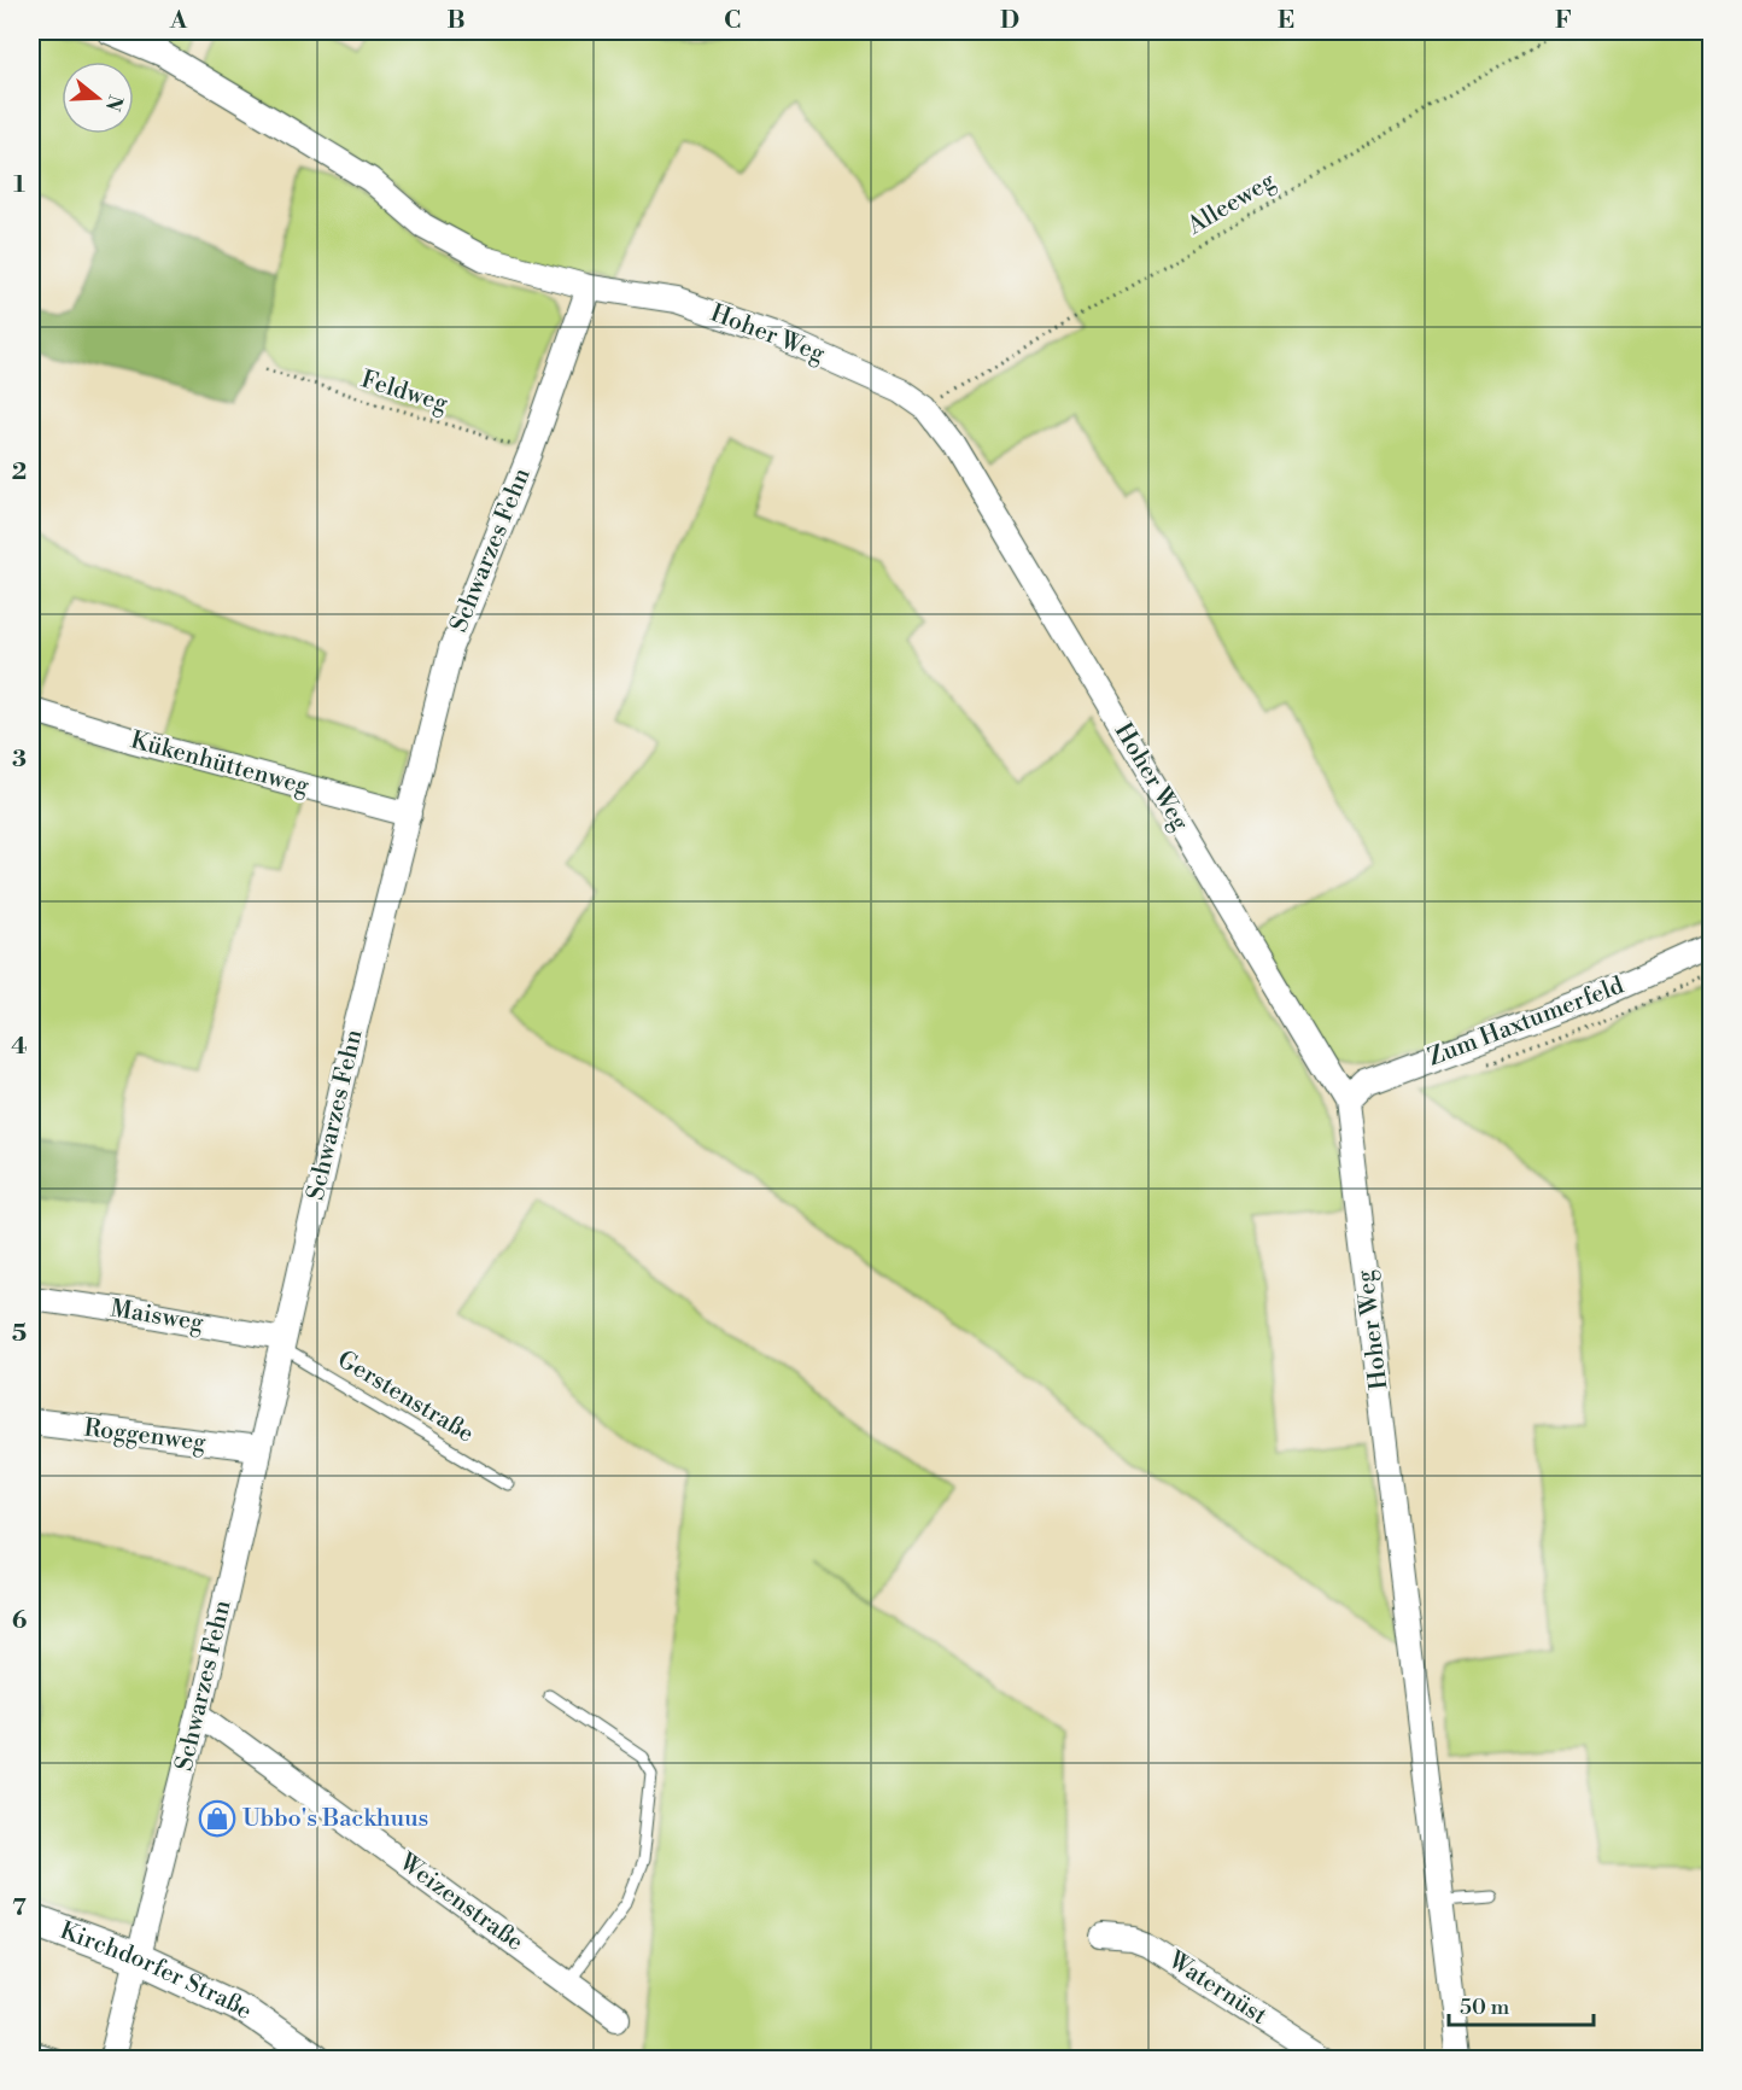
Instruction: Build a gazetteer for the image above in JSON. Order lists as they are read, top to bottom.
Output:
{
  "streets": {
    "street": [
      "Hoher Weg",
      "Schwarzes Fehn",
      "Kükenhüttenweg",
      "Zum Haxtumerfeld",
      "Maisweg",
      "Roggenweg",
      "Weizenstraße",
      "Kirchdorfer Straße",
      "Waternüst"
    ],
    "lane": ["Gerstenstraße"],
    "path": ["Alleeweg", "Feldweg"]
  },
  "crossings": [
    ["Alleeweg", "Hoher Weg"],
    ["Hoher Weg", "Schwarzes Fehn"],
    ["Hoher Weg", "Zum Haxtumerfeld"],
    ["Feldweg", "Schwarzes Fehn"],
    ["Schwarzes Fehn", "Kükenhüttenweg"],
    ["Schwarzes Fehn", "Maisweg"],
    ["Schwarzes Fehn", "Gerstenstraße"],
    ["Schwarzes Fehn", "Roggenweg"],
    ["Schwarzes Fehn", "Weizenstraße"],
    ["Schwarzes Fehn", "Kirchdorfer Straße"],
    ["Maisweg", "Gerstenstraße"]
  ],
  "places": {
    "shop": ["Ubbo's Backhuus"]
  },
  "scale_bar": "50 m",
  "north": "right",
  "grid": {
    "columns": [
      "A",
      "B",
      "C",
      "D",
      "E",
      "F"
    ],
    "rows": [
      "1",
      "2",
      "3",
      "4",
      "5",
      "6",
      "7"
    ]
  }
}
